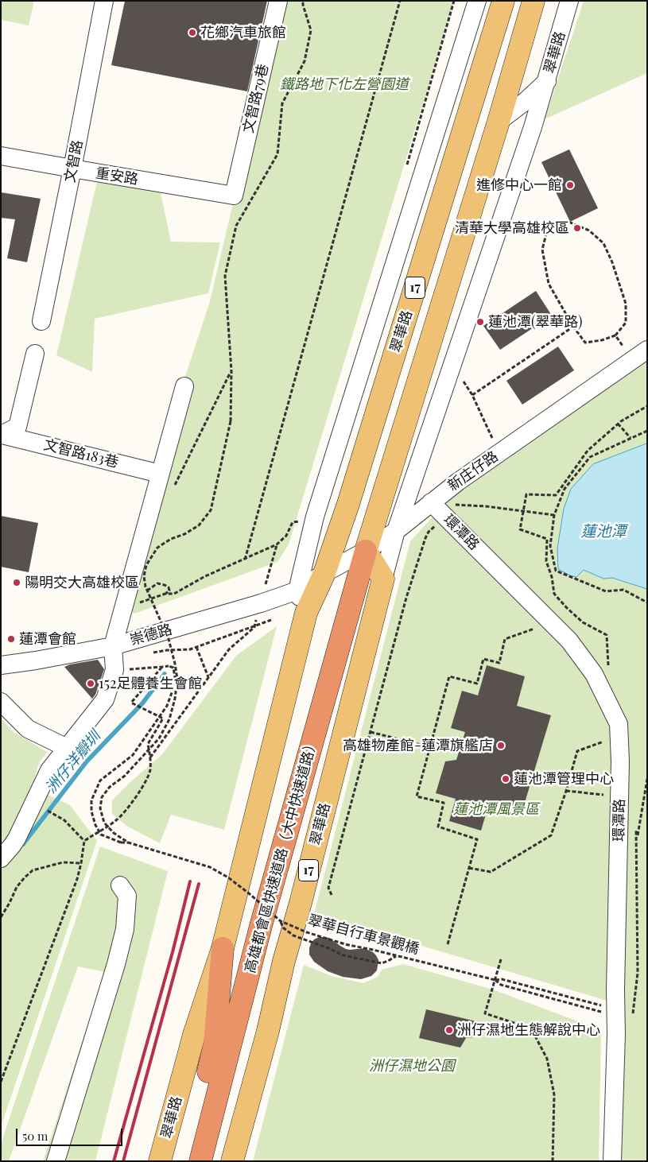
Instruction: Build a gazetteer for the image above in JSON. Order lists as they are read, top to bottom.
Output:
{
  "streets": {
    "highway": ["高雄都會區快速道路（大中快速道路）"],
    "main road": ["翠華路", "17"],
    "street": [
      "文智路79巷",
      "文智路",
      "重安路",
      "文智路183巷",
      "新庄仔路",
      "環潭路",
      "崇德路"
    ],
    "path": ["翠華自行車景觀橋"]
  },
  "crossings": [
    ["翠華路", "新庄仔路"],
    ["翠華路", "崇德路"],
    ["翠華路", "高雄都會區快速道路（大中快速道路）"],
    ["文智路79巷", "重安路"],
    ["文智路", "重安路"],
    ["17", "新庄仔路"],
    ["17", "高雄都會區快速道路（大中快速道路）"],
    ["新庄仔路", "環潭路"],
    ["新庄仔路", "崇德路"],
    ["新庄仔路", "高雄都會區快速道路（大中快速道路）"],
    ["高雄都會區快速道路（大中快速道路）", "翠華自行車景觀橋"]
  ],
  "water": ["蓮池潭", "洲仔洋瓣圳"],
  "parks": ["鐵路地下化左營園道", "蓮池潭風景區", "洲仔濕地公園"],
  "places": [
    "花鄉汽車旅館",
    "進修中心一館",
    "清華大學高雄校區",
    "蓮池潭(翠華路)",
    "陽明交大高雄校區",
    "蓮潭會館",
    "152足體養生會館",
    "高雄物產館-蓮潭旗艦店",
    "蓮池潭管理中心",
    "洲仔濕地生態解說中心"
  ],
  "scale_bar": "50 m"
}
